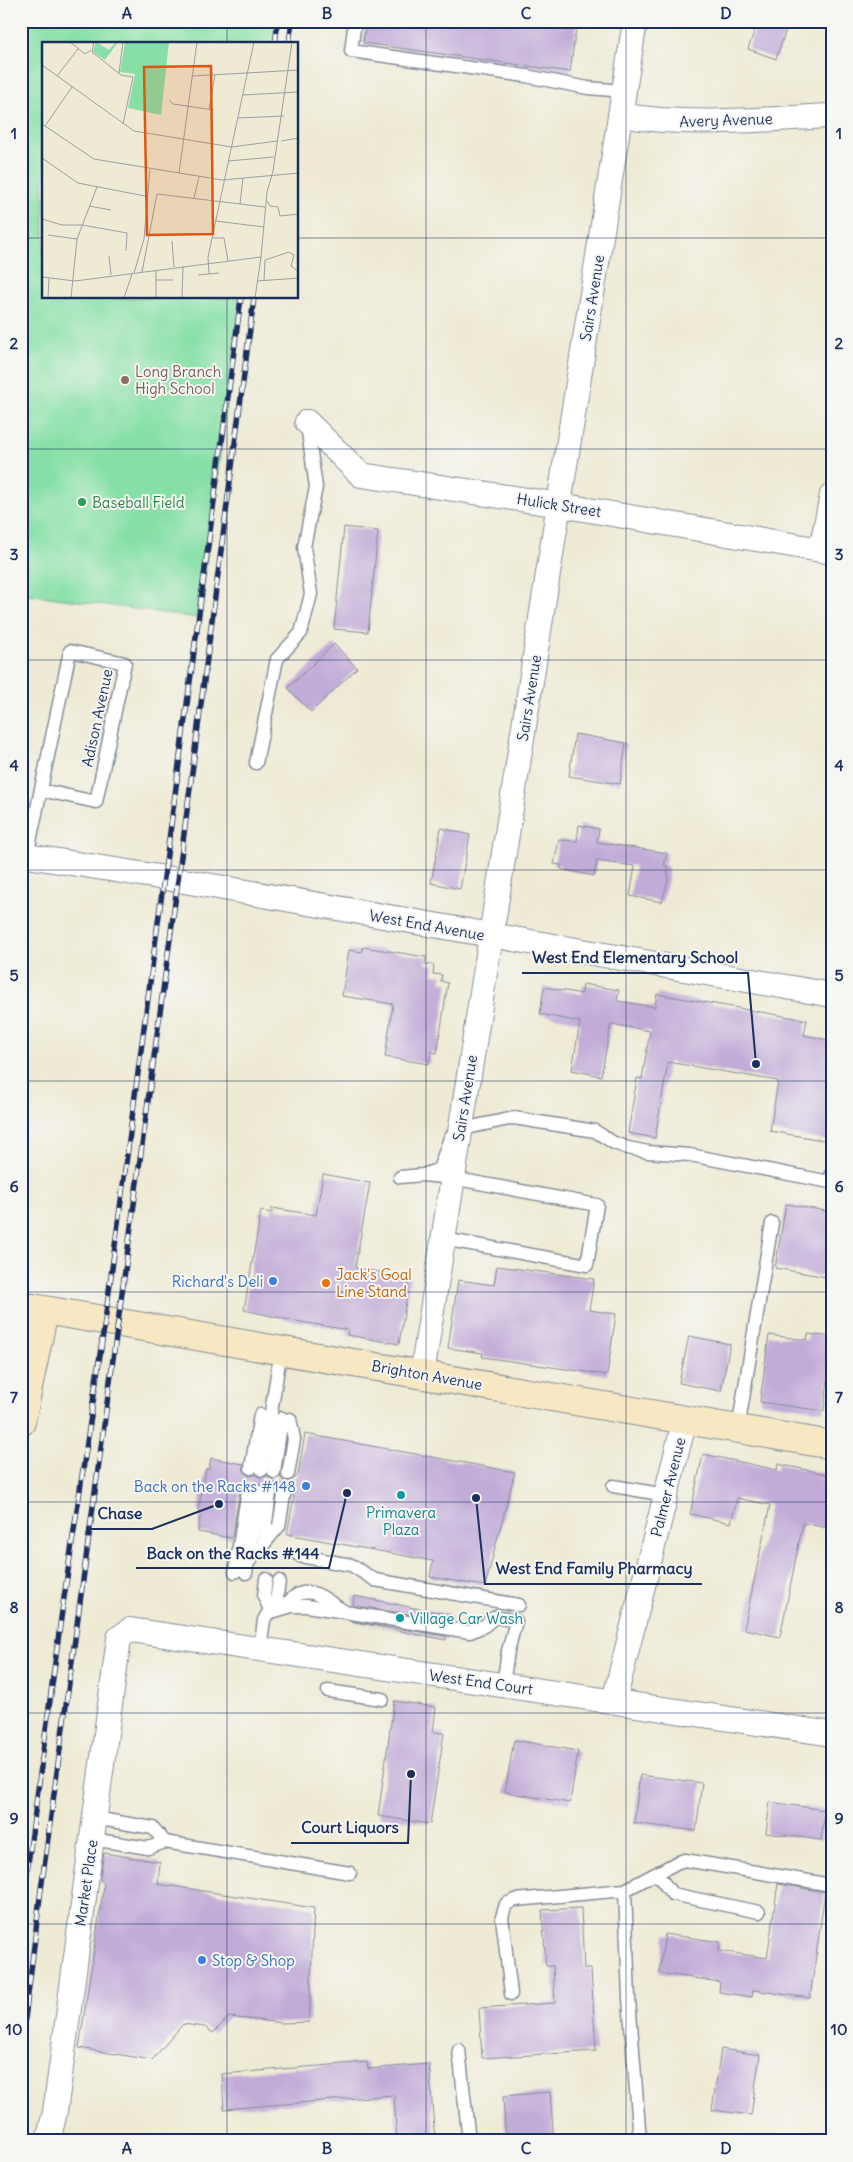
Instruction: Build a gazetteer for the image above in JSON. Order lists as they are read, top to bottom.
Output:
{
  "streets": {
    "street": [
      "Avery Avenue",
      "Sairs Avenue",
      "Hulick Street",
      "West End Avenue",
      "Brighton Avenue",
      "Palmer Avenue",
      "West End Court",
      "Market Place"
    ],
    "lane": ["Adison Avenue"]
  },
  "crossings": [
    ["Avery Avenue", "Sairs Avenue"],
    ["Sairs Avenue", "Hulick Street"],
    ["Sairs Avenue", "West End Avenue"],
    ["Sairs Avenue", "Brighton Avenue"],
    ["Adison Avenue", "West End Avenue"],
    ["Brighton Avenue", "Palmer Avenue"],
    ["Palmer Avenue", "West End Court"],
    ["West End Court", "Market Place"]
  ],
  "places": [
    "Long Branch High School",
    "Baseball Field",
    "West End Elementary School",
    "Richard's Deli",
    "Jack's Goal Line Stand",
    "Back on the Racks #148",
    "Back on the Racks #144",
    "Primavera Plaza",
    "West End Family Pharmacy",
    "Chase",
    "Village Car Wash",
    "Court Liquors",
    "Stop & Shop"
  ],
  "grid": {
    "columns": [
      "A",
      "B",
      "C",
      "D"
    ],
    "rows": [
      "1",
      "2",
      "3",
      "4",
      "5",
      "6",
      "7",
      "8",
      "9",
      "10"
    ]
  }
}
